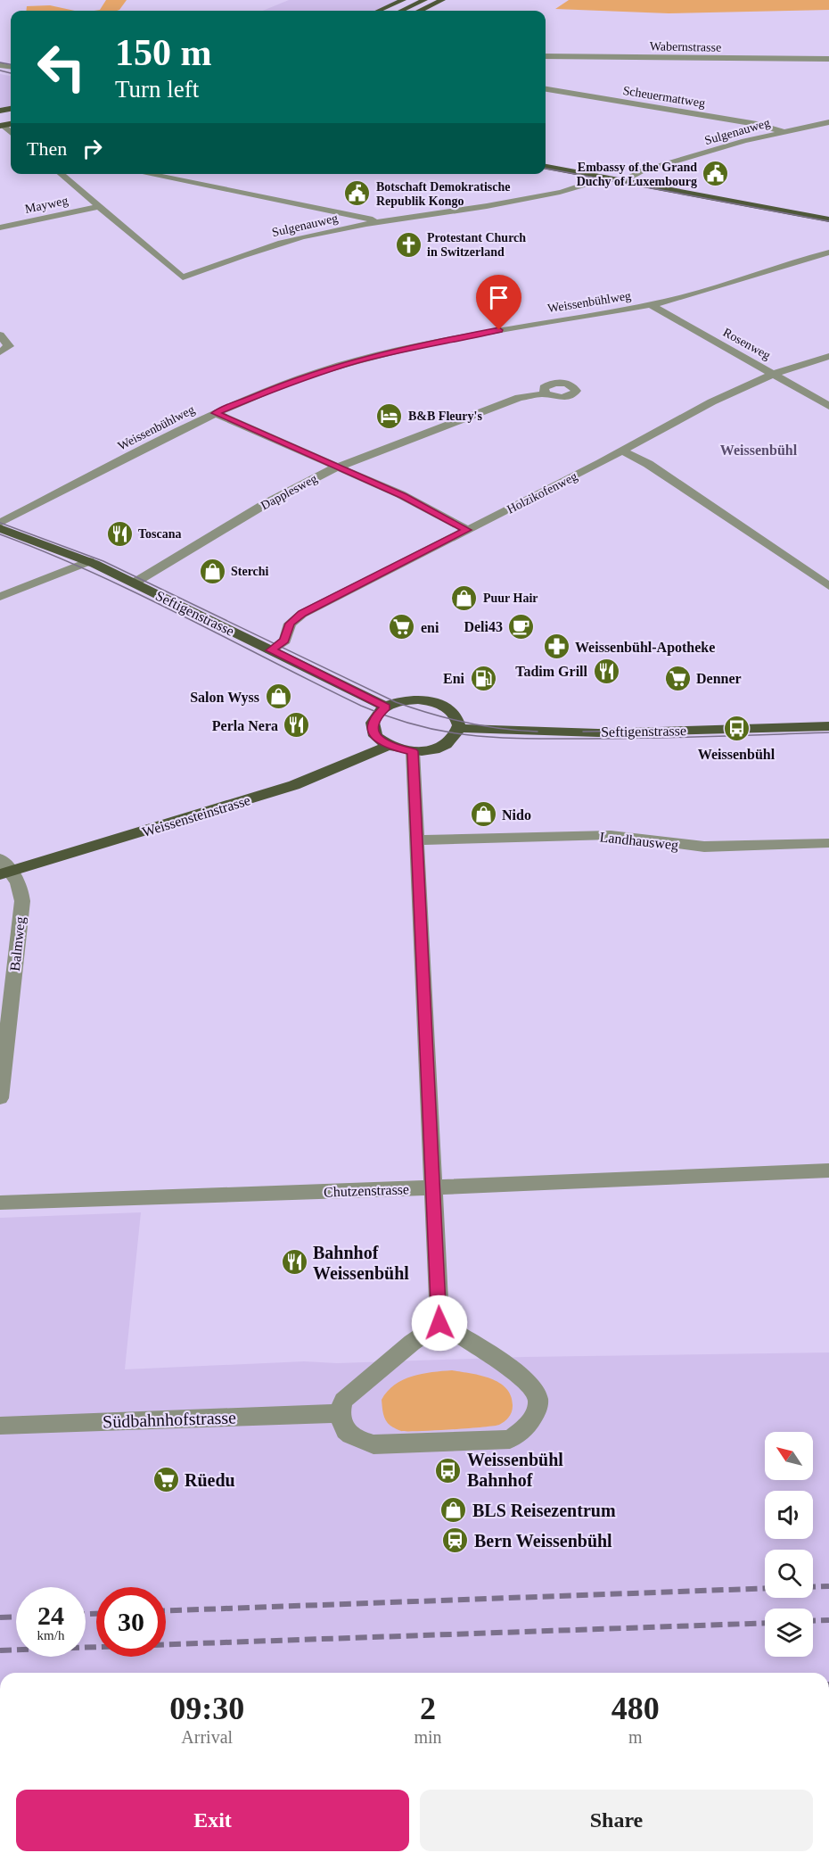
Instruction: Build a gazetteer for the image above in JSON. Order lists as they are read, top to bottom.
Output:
{
  "streets": {
    "main road": ["Seftigenstrasse", "Weissensteinstrasse"],
    "street": [
      "Wabernstrasse",
      "Scheuermattweg",
      "Sulgenauweg",
      "Mayweg",
      "Weissenbühlweg",
      "Rosenweg",
      "Dapplesweg",
      "Holzikofenweg",
      "Landhausweg",
      "Balmweg",
      "Chutzenstrasse",
      "Südbahnhofstrasse"
    ]
  },
  "crossings": [
    ["Scheuermattweg", "Sulgenauweg"],
    ["Sulgenauweg", "Mayweg"],
    ["Weissenbühlweg", "Rosenweg"],
    ["Rosenweg", "Holzikofenweg"],
    ["Dapplesweg", "Seftigenstrasse"],
    ["Holzikofenweg", "Seftigenstrasse"],
    ["Seftigenstrasse", "Weissensteinstrasse"],
    ["Weissensteinstrasse", "Balmweg"]
  ],
  "districts": ["Weissenbühl"],
  "places": {
    "public building": ["Embassy of the Grand Duchy of Luxembourg", "Botschaft Demokratische Republik Kongo"],
    "church": ["Protestant Church in Switzerland"],
    "hotel": ["B&B Fleury's"],
    "restaurant": [
      "Toscana",
      "Tadim Grill",
      "Perla Nera",
      "Bahnhof Weissenbühl"
    ],
    "shop": [
      "Sterchi",
      "Puur Hair",
      "Salon Wyss",
      "Nido",
      "BLS Reisezentrum"
    ],
    "cafe": ["Deli43"],
    "supermarket": ["eni", "Denner", "Rüedu"],
    "pharmacy": ["Weissenbühl-Apotheke"],
    "fuel station": ["Eni"],
    "bus stop": ["Weissenbühl", "Weissenbühl Bahnhof"],
    "station": ["Bern Weissenbühl"]
  },
  "north": "top left",
  "page": {
    "turn": ["150 m", "Turn left"],
    "then": "Then",
    "speed": "24 km/h",
    "limit": "30",
    "eta": [
      "09:30",
      "Arrival",
      "2",
      "min",
      "480",
      "m"
    ],
    "buttons": ["Exit", "Share"]
  }
}
